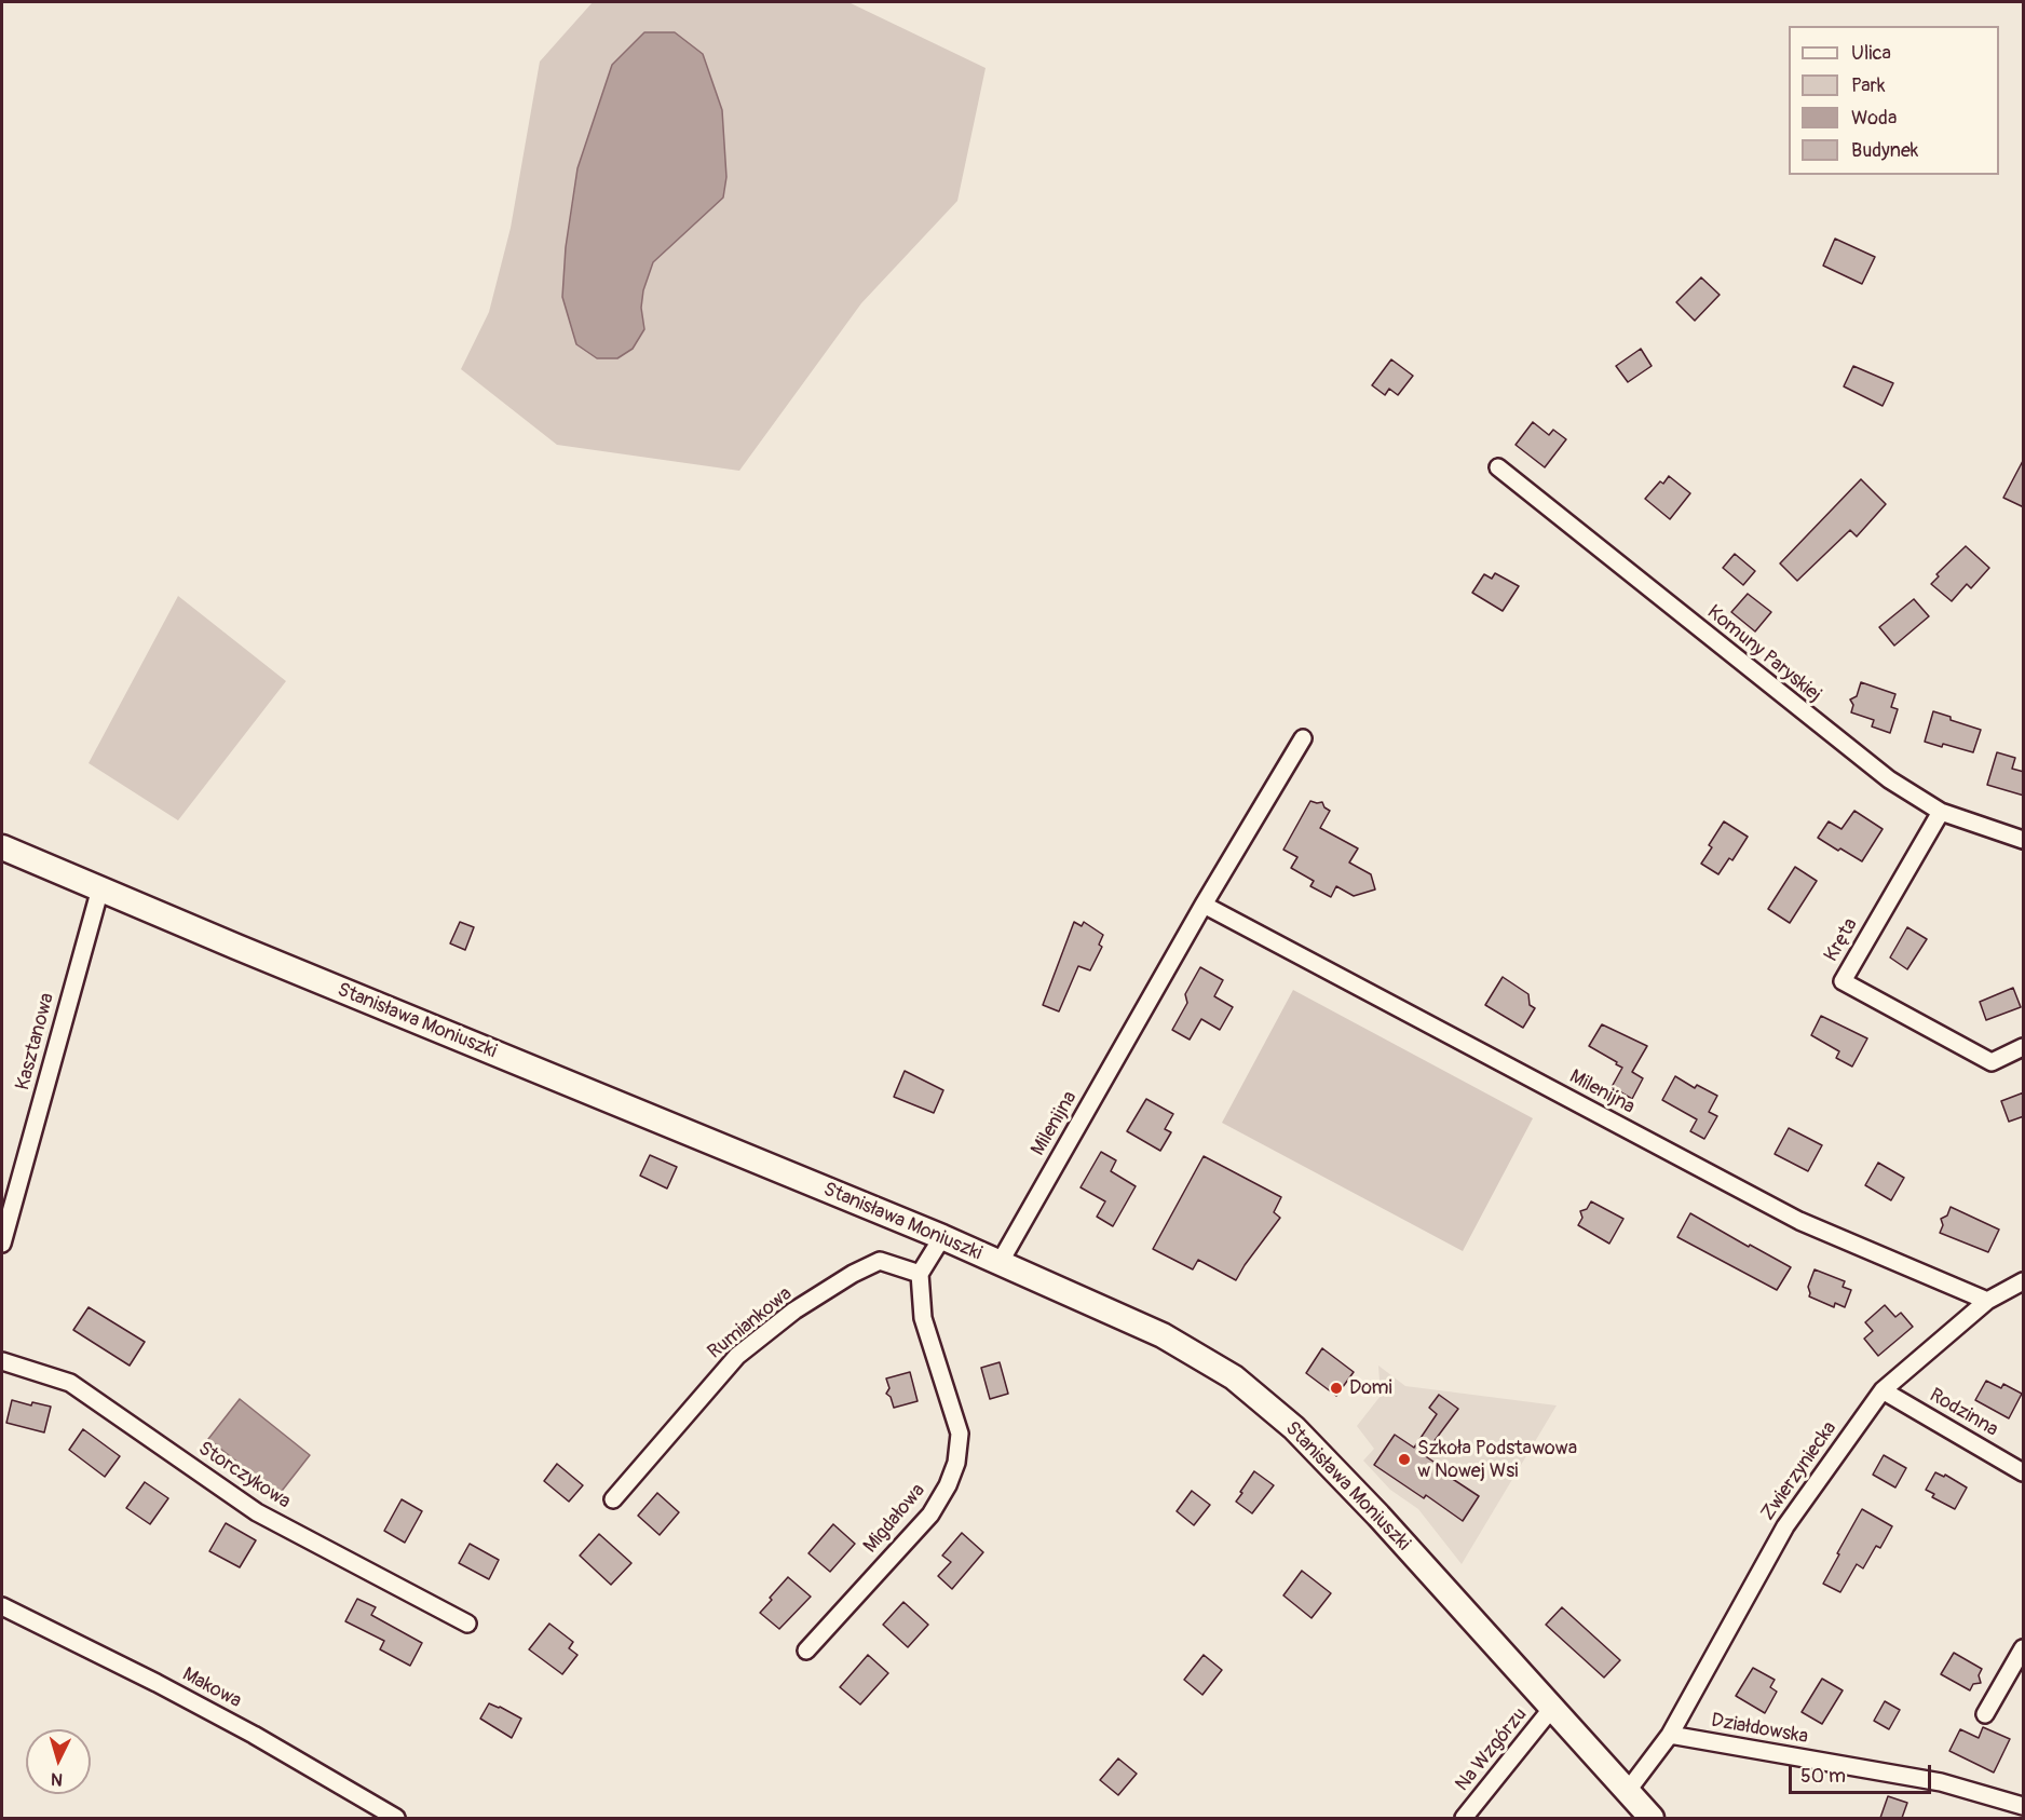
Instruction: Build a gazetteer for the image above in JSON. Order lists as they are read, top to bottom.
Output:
{
  "streets": {
    "main road": ["Stanisława Moniuszki"],
    "street": [
      "Komuny Paryskiej",
      "Kręta",
      "Kasztanowa",
      "Milenijna",
      "Rumiankowa",
      "Rodzinna",
      "Zwierzyniecka",
      "Storczykowa",
      "Migdałowa",
      "Makowa",
      "Działdowska",
      "Na Wzgórzu"
    ]
  },
  "crossings": [
    ["Komuny Paryskiej", "Kręta"],
    ["Stanisława Moniuszki", "Kasztanowa"],
    ["Stanisława Moniuszki", "Milenijna"],
    ["Stanisława Moniuszki", "Na Wzgórzu"],
    ["Milenijna", "Zwierzyniecka"],
    ["Rumiankowa", "Migdałowa"],
    ["Rodzinna", "Zwierzyniecka"],
    ["Zwierzyniecka", "Działdowska"]
  ],
  "places": ["Domi", "Szkoła Podstawowa w Nowej Wsi"],
  "legend": [
    "Ulica",
    "Park",
    "Woda",
    "Budynek"
  ],
  "scale_bar": "50 m",
  "north": "bottom"
}
